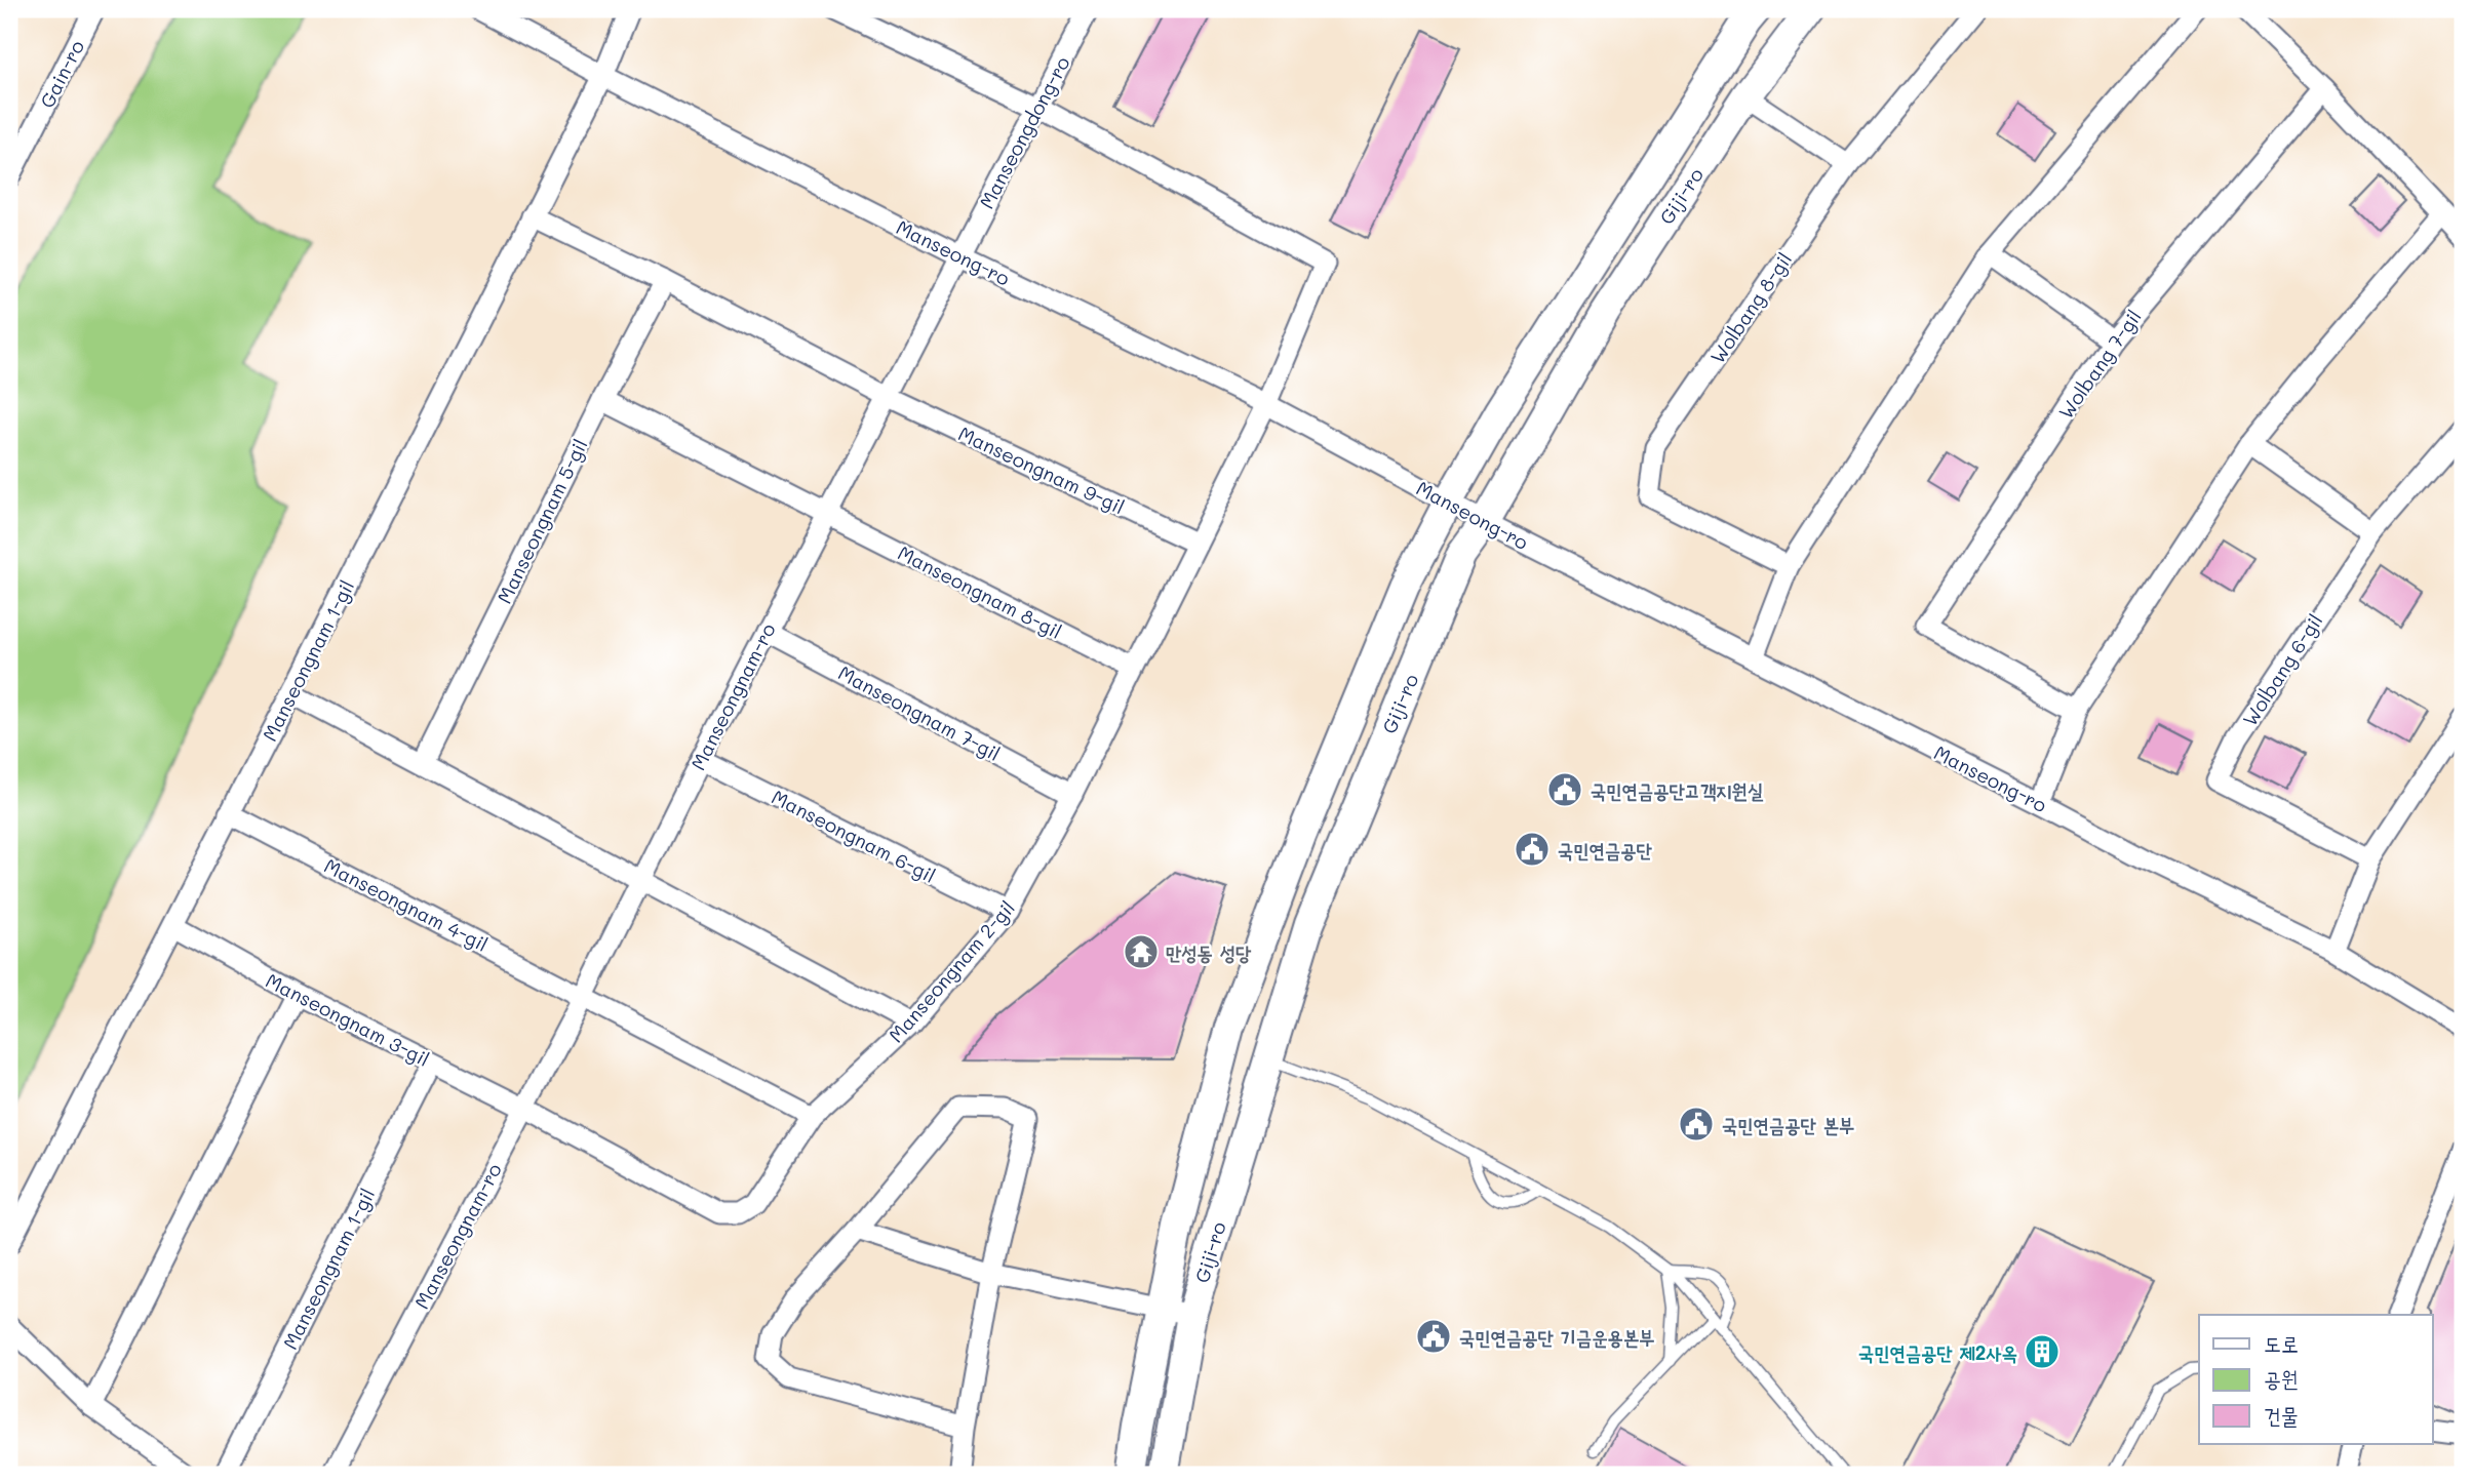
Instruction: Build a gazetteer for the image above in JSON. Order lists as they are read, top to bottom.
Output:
{
  "streets": {
    "street": [
      "Gain-ro",
      "Manseongdong-ro",
      "Giji-ro",
      "Manseong-ro",
      "Wolbang 8-gil",
      "Wolbang 7-gil",
      "Manseongnam 9-gil",
      "Manseongnam 5-gil",
      "Manseongnam 8-gil",
      "Manseongnam 1-gil",
      "Wolbang 6-gil",
      "Manseongnam-ro",
      "Manseongnam 7-gil",
      "Manseongnam 6-gil",
      "Manseongnam 4-gil",
      "Manseongnam 2-gil",
      "Manseongnam 3-gil"
    ]
  },
  "crossings": [
    ["Manseongdong-ro", "Manseong-ro"],
    ["Manseongdong-ro", "Manseongnam-ro"],
    ["Manseongdong-ro", "Manseongnam 2-gil"],
    ["Giji-ro", "Manseong-ro"],
    ["Manseong-ro", "Manseongnam 1-gil"],
    ["Manseong-ro", "Manseongnam-ro"],
    ["Manseong-ro", "Manseongnam 2-gil"],
    ["Manseongnam 9-gil", "Manseongnam-ro"],
    ["Manseongnam 9-gil", "Manseongnam 2-gil"],
    ["Manseongnam 8-gil", "Manseongnam-ro"],
    ["Manseongnam 8-gil", "Manseongnam 2-gil"],
    ["Manseongnam 1-gil", "Manseongnam 4-gil"],
    ["Manseongnam 1-gil", "Manseongnam 3-gil"],
    ["Manseongnam-ro", "Manseongnam 7-gil"],
    ["Manseongnam-ro", "Manseongnam 6-gil"],
    ["Manseongnam-ro", "Manseongnam 4-gil"],
    ["Manseongnam-ro", "Manseongnam 2-gil"],
    ["Manseongnam-ro", "Manseongnam 3-gil"],
    ["Manseongnam 7-gil", "Manseongnam 2-gil"],
    ["Manseongnam 6-gil", "Manseongnam 2-gil"],
    ["Manseongnam 2-gil", "Manseongnam 3-gil"]
  ],
  "places": {
    "public building": [
      "국민연금공단고객지원실",
      "국민연금공단",
      "국민연금공단 본부",
      "국민연금공단 기금운용본부"
    ],
    "temple": ["만성동 성당"],
    "building": ["국민연금공단 제2사옥"]
  },
  "legend": ["도로", "공원", "건물"]
}
